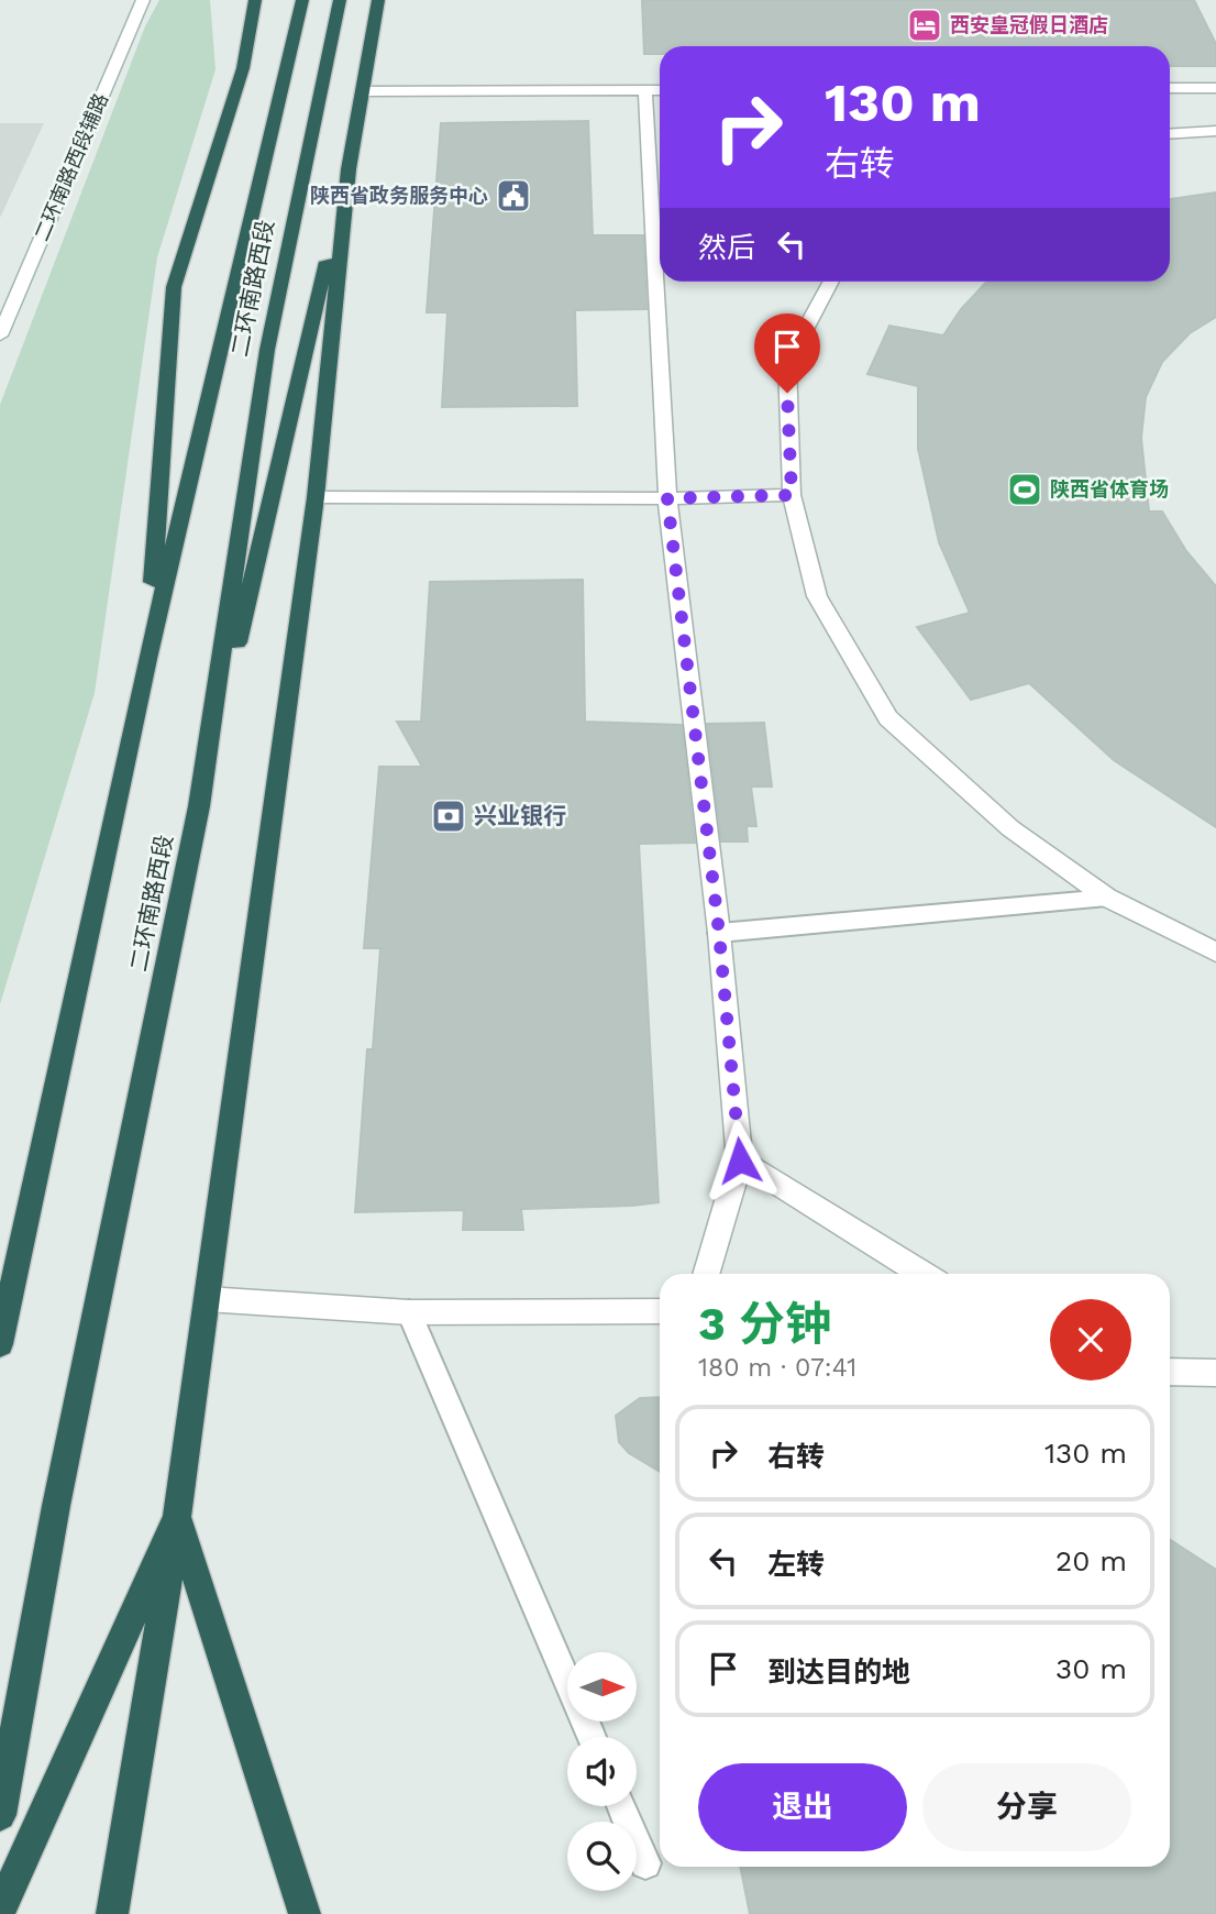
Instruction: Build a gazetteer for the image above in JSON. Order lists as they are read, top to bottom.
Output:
{
  "streets": {
    "highway": ["二环南路西段"],
    "street": ["二环南路西段辅路"]
  },
  "places": {
    "hotel": ["西安皇冠假日酒店"],
    "public building": ["陕西省政务服务中心"],
    "sports": ["陕西省体育场"],
    "bank": ["兴业银行"]
  },
  "north": "right",
  "page": {
    "turn": ["130 m", "右转"],
    "then": "然后",
    "heading": ["3 分钟", "180 m · 07:41"],
    "list": [
      {
        "name": "右转",
        "value": "130 m"
      },
      {
        "name": "左转",
        "value": "20 m"
      },
      {
        "name": "到达目的地",
        "value": "30 m"
      }
    ],
    "buttons": ["退出", "分享"]
  }
}
